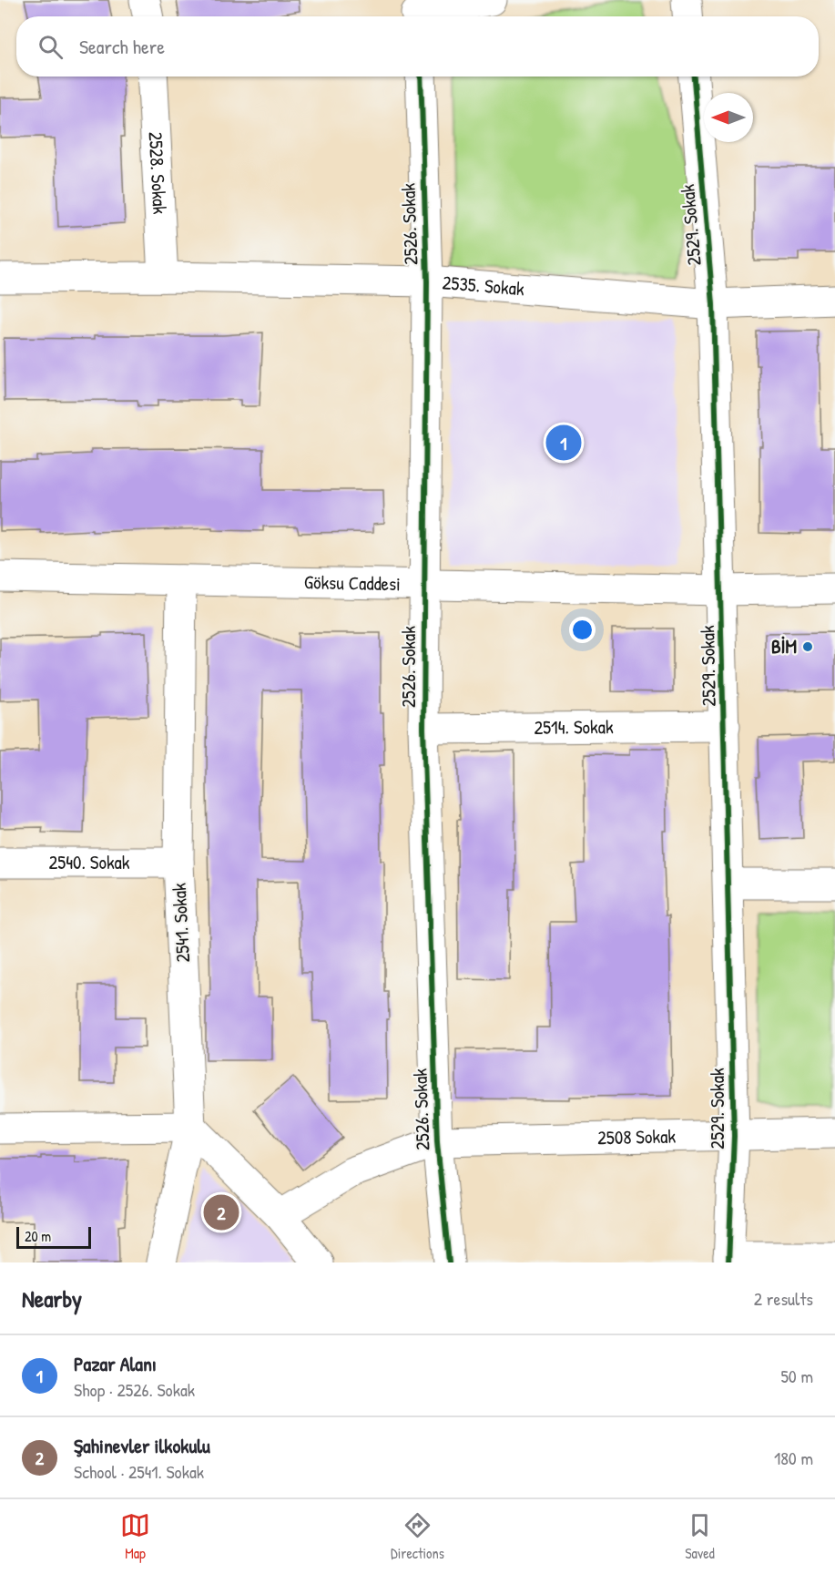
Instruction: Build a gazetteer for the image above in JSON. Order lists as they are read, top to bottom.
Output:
{
  "streets": {
    "street": [
      "2528. Sokak",
      "2526. Sokak",
      "2529. Sokak",
      "2535. Sokak",
      "Göksu Caddesi",
      "2514. Sokak",
      "2540. Sokak",
      "2541. Sokak",
      "2508 Sokak"
    ]
  },
  "crossings": [
    ["2528. Sokak", "2535. Sokak"],
    ["2526. Sokak", "2535. Sokak"],
    ["2526. Sokak", "Göksu Caddesi"],
    ["2526. Sokak", "2514. Sokak"],
    ["2526. Sokak", "2508 Sokak"],
    ["2529. Sokak", "2535. Sokak"],
    ["2529. Sokak", "Göksu Caddesi"],
    ["2529. Sokak", "2514. Sokak"],
    ["2529. Sokak", "2508 Sokak"],
    ["Göksu Caddesi", "2541. Sokak"],
    ["2540. Sokak", "2541. Sokak"]
  ],
  "places": ["BİM"],
  "scale_bar": "20 m",
  "north": "left",
  "page": {
    "search": "Search here",
    "pins": ["1", "2"],
    "scale": "20 m",
    "heading": ["Nearby", "2 results"],
    "list": [
      {
        "mark": "1",
        "name": "Pazar Alanı",
        "note": "Shop · 2526. Sokak",
        "value": "50 m"
      },
      {
        "mark": "2",
        "name": "Şahinevler ilkokulu",
        "note": "School · 2541. Sokak",
        "value": "180 m"
      }
    ],
    "nav": ["Map", "Directions", "Saved"]
  }
}
